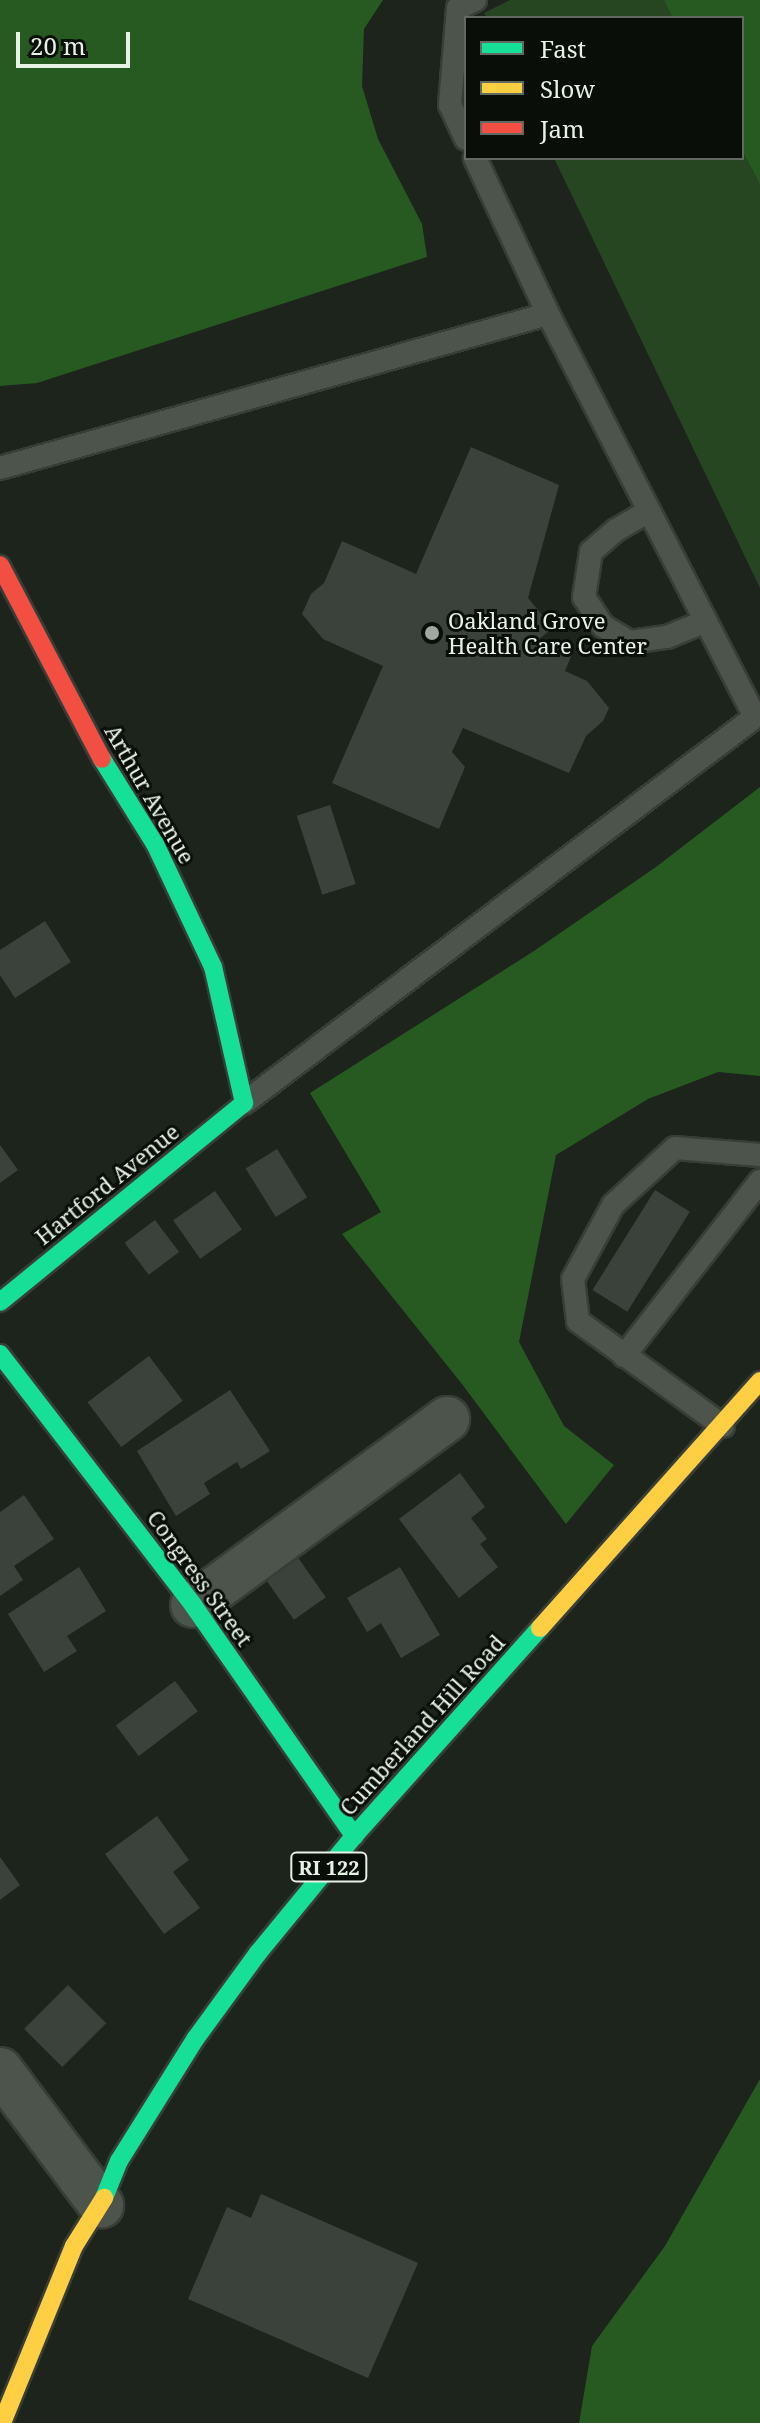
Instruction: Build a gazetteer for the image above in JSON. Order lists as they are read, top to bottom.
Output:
{
  "streets": {
    "street": [
      "Arthur Avenue",
      "Hartford Avenue",
      "Congress Street",
      "Cumberland Hill Road",
      "RI 122"
    ]
  },
  "crossings": [
    ["Arthur Avenue", "Hartford Avenue"],
    ["Congress Street", "Cumberland Hill Road"]
  ],
  "places": ["Oakland Grove Health Care Center"],
  "legend": ["Fast", "Slow", "Jam"],
  "scale_bar": "20 m"
}
